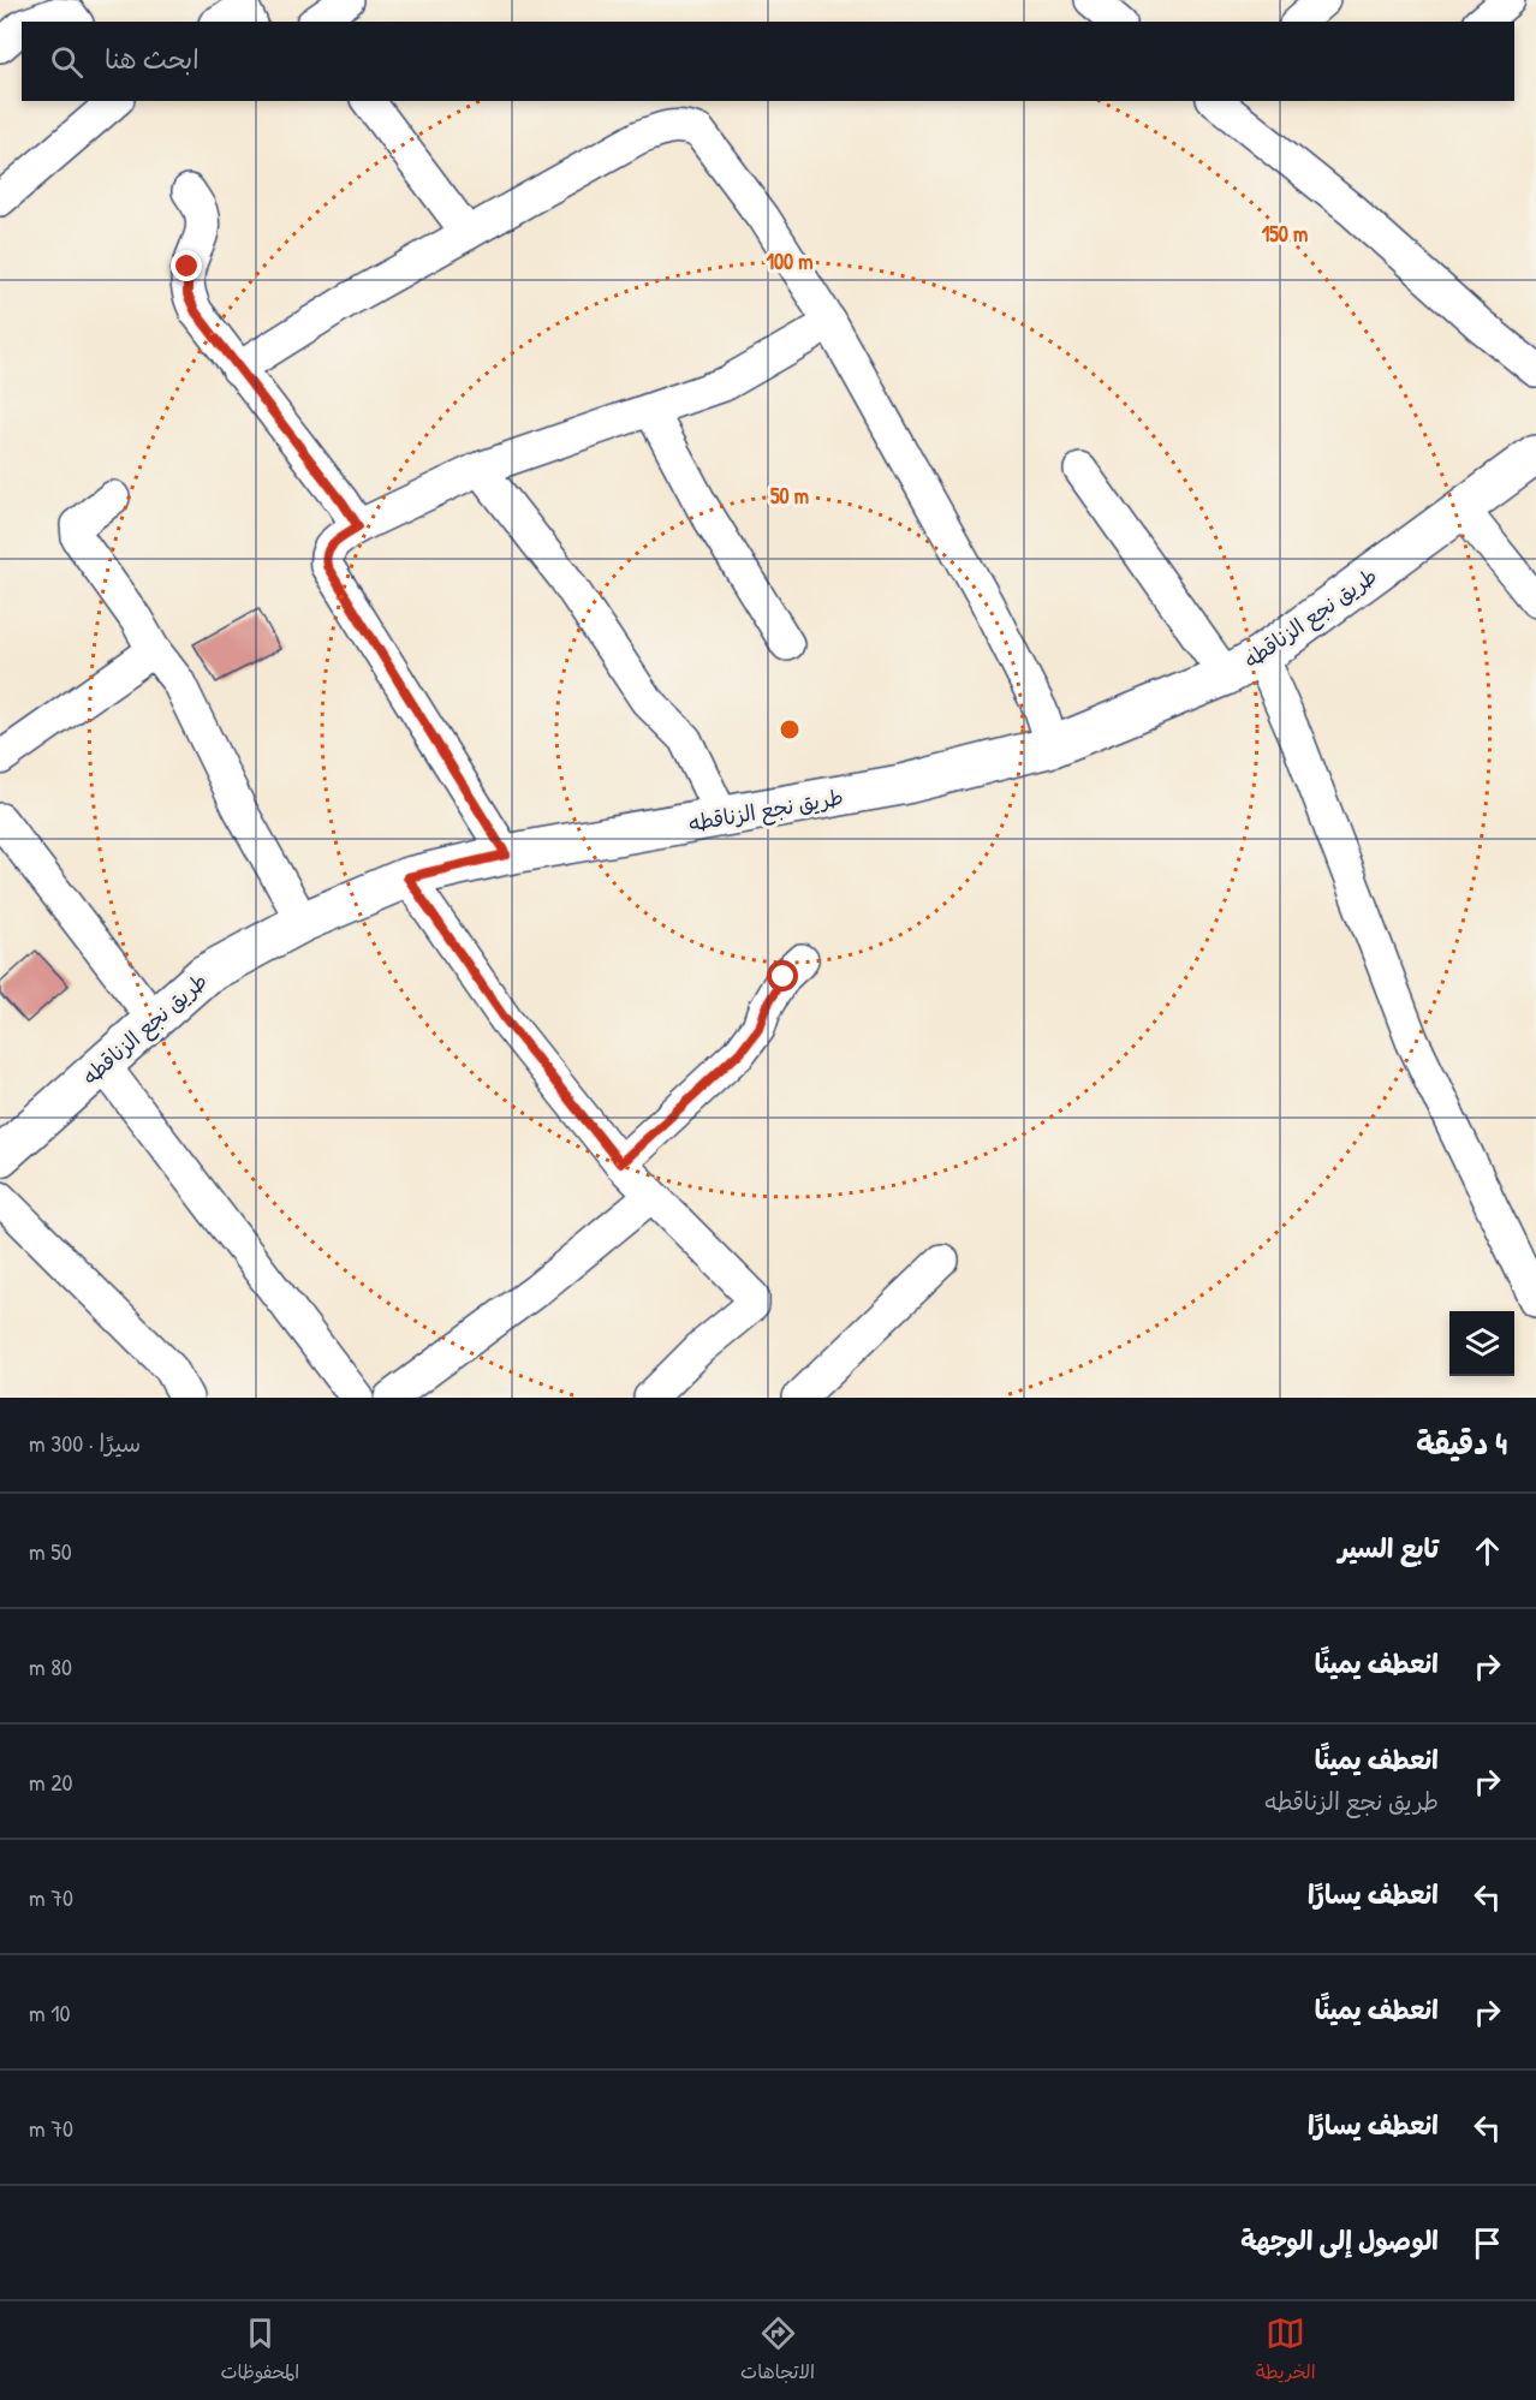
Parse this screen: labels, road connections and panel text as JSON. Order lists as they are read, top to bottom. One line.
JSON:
{"streets":{"street":["طريق نجع الزناقطه"]},"page":{"search":"ابحث هنا","heading":["4 دقيقة","سيرًا · 300 m"],"list":[["تابع السير","50 m"],["انعطف يمينًا","80 m"],["انعطف يمينًا","طريق نجع الزناقطه","20 m"],["انعطف يسارًا","70 m"],["انعطف يمينًا","10 m"],["انعطف يسارًا","70 m"],"الوصول إلى الوجهة"],"nav":["الخريطة","الاتجاهات","المحفوظات"]},"rings":["150 m","100 m","50 m"]}
